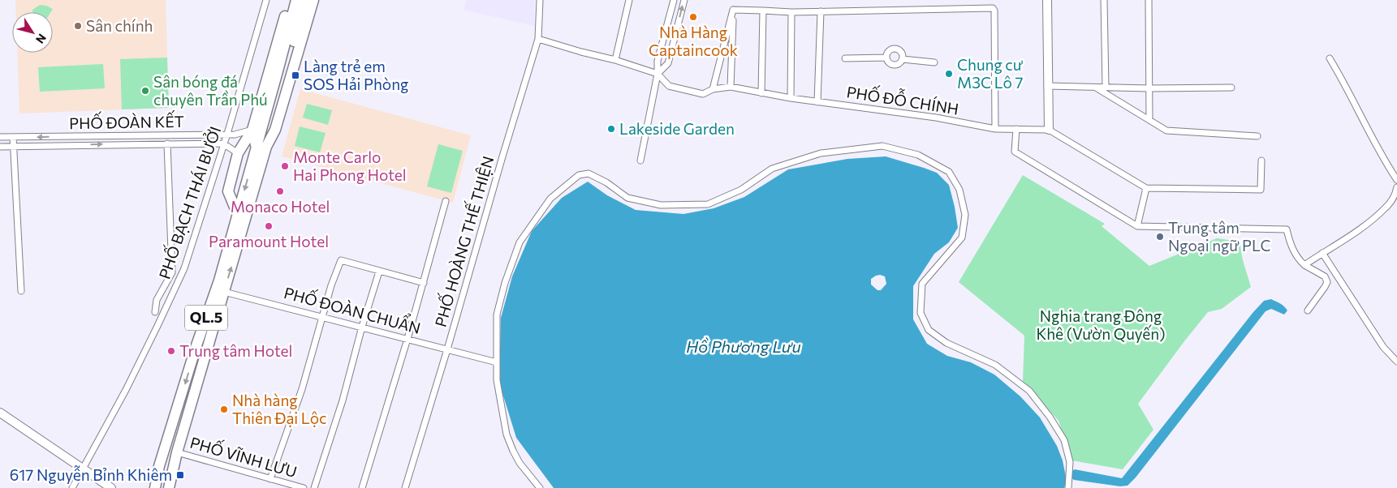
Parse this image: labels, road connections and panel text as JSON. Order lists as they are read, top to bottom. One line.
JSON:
{"streets":{"highway":["QL.5"],"street":["PHỐ ĐỖ CHÍNH","PHỐ ĐOÀN KẾT","PHỐ BẠCH THÁI BƯỞI","PHỐ HOÀNG THẾ THIỆN","PHỐ ĐOÀN CHUẨN","PHỐ VĨNH LƯU"]},"crossings":[["PHỐ ĐỖ CHÍNH","PHỐ HOÀNG THẾ THIỆN"],["PHỐ ĐOÀN KẾT","PHỐ BẠCH THÁI BƯỞI"],["PHỐ ĐOÀN KẾT","QL.5"],["PHỐ HOÀNG THẾ THIỆN","PHỐ ĐOÀN CHUẨN"],["PHỐ ĐOÀN CHUẨN","QL.5"],["QL.5","PHỐ VĨNH LƯU"]],"water":["Hồ Phương Lưu"],"parks":["Nghia trang Đông Khê (Vườn Quyến)"],"places":{"other":["Nhà Hàng Captaincook","Sân chính","Chung cư M3C Lô 7","Sân bóng đá chuyên Trần Phú","Lakeside Garden","Monte Carlo Hai Phong Hotel","Monaco Hotel","Paramount Hotel","Trung tâm Ngoại ngữ PLC","Trung tâm Hotel","Nhà hàng Thiên Đại Lộc"],"transit":["Làng trẻ em SOS Hải Phòng","617 Nguyễn Bỉnh Khiêm"]},"north":"bottom right"}
